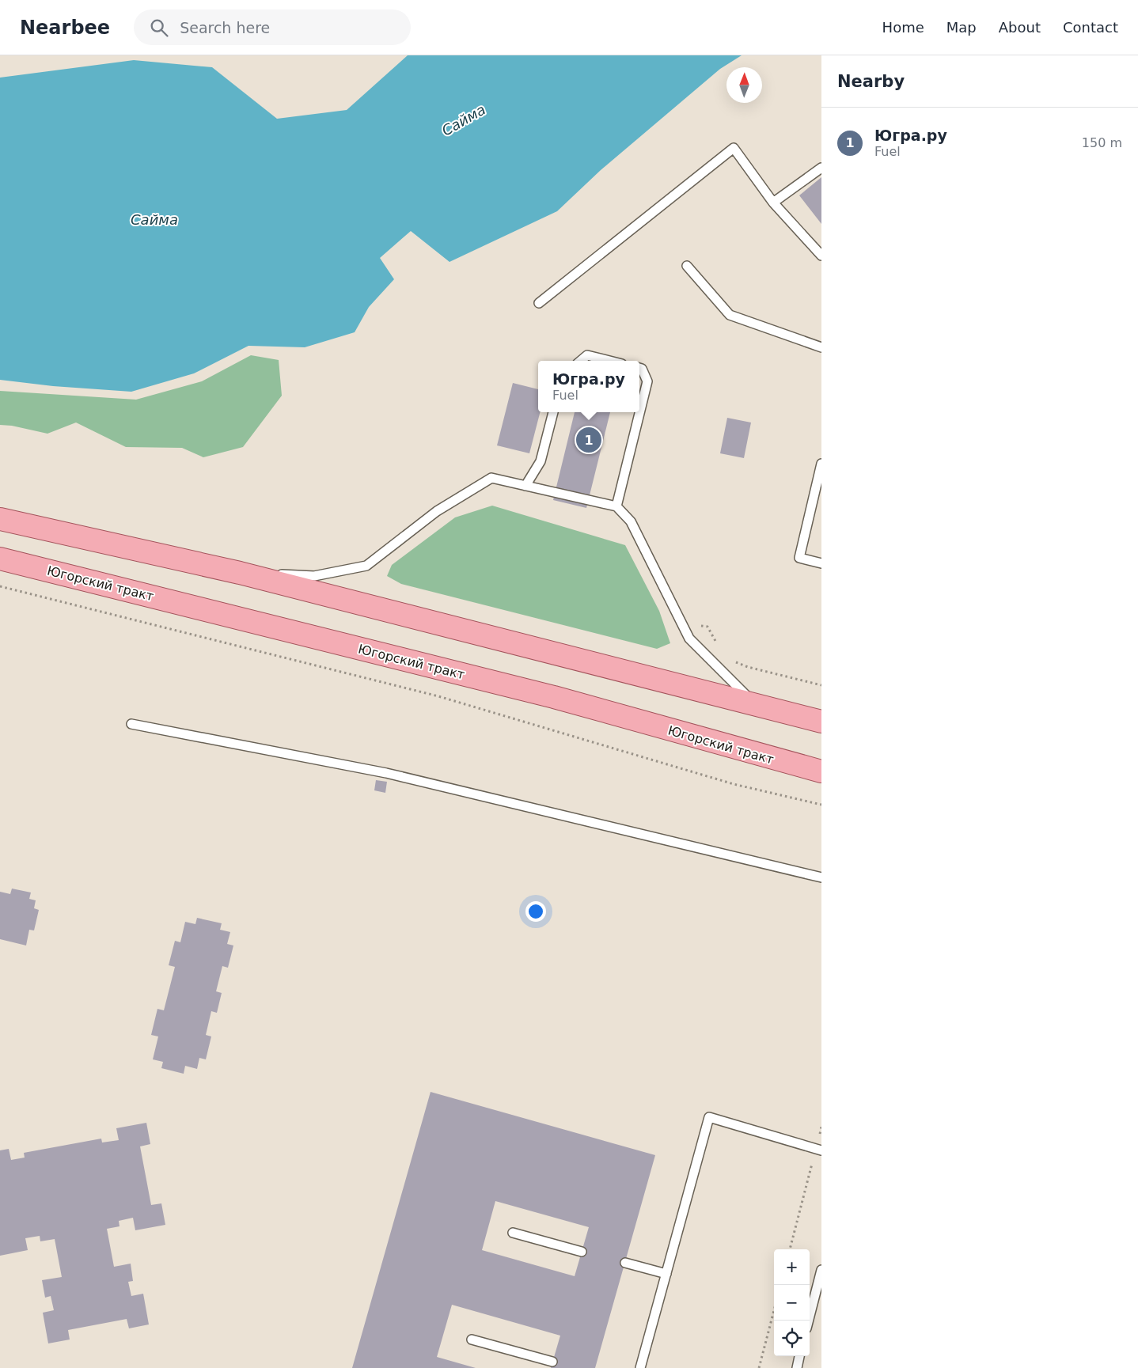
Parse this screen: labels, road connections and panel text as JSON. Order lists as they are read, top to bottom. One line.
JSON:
{"streets":{"main road":["Югорский тракт"]},"water":["Сайма"],"north":"top","page":{"header":"Nearbee","search":"Search here","nav":["Home","Map","About","Contact"],"heading":"Nearby","list":[{"mark":"1","name":"Югра.ру","note":"Fuel","value":"150 m"}],"popup":["Югра.ру","Fuel"],"pins":"1","map_buttons":["+","−"]}}
